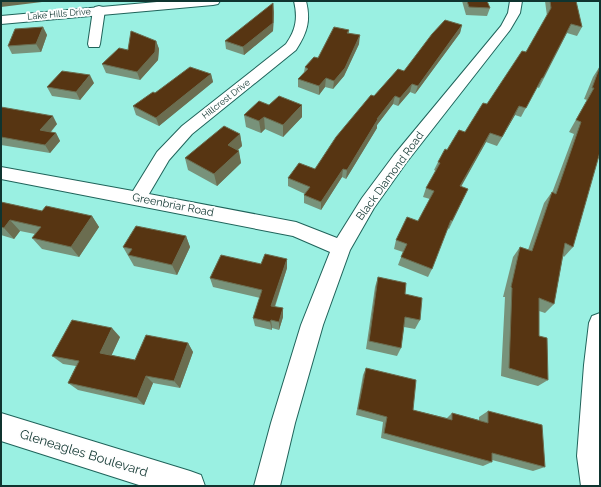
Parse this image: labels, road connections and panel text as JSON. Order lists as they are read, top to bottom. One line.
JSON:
{"streets":{"street":["Lake Hills Drive","Hillcrest Drive","Black Diamond Road","Greenbriar Road","Gleneagles Boulevard"]},"crossings":[["Hillcrest Drive","Greenbriar Road"],["Black Diamond Road","Greenbriar Road"]]}
